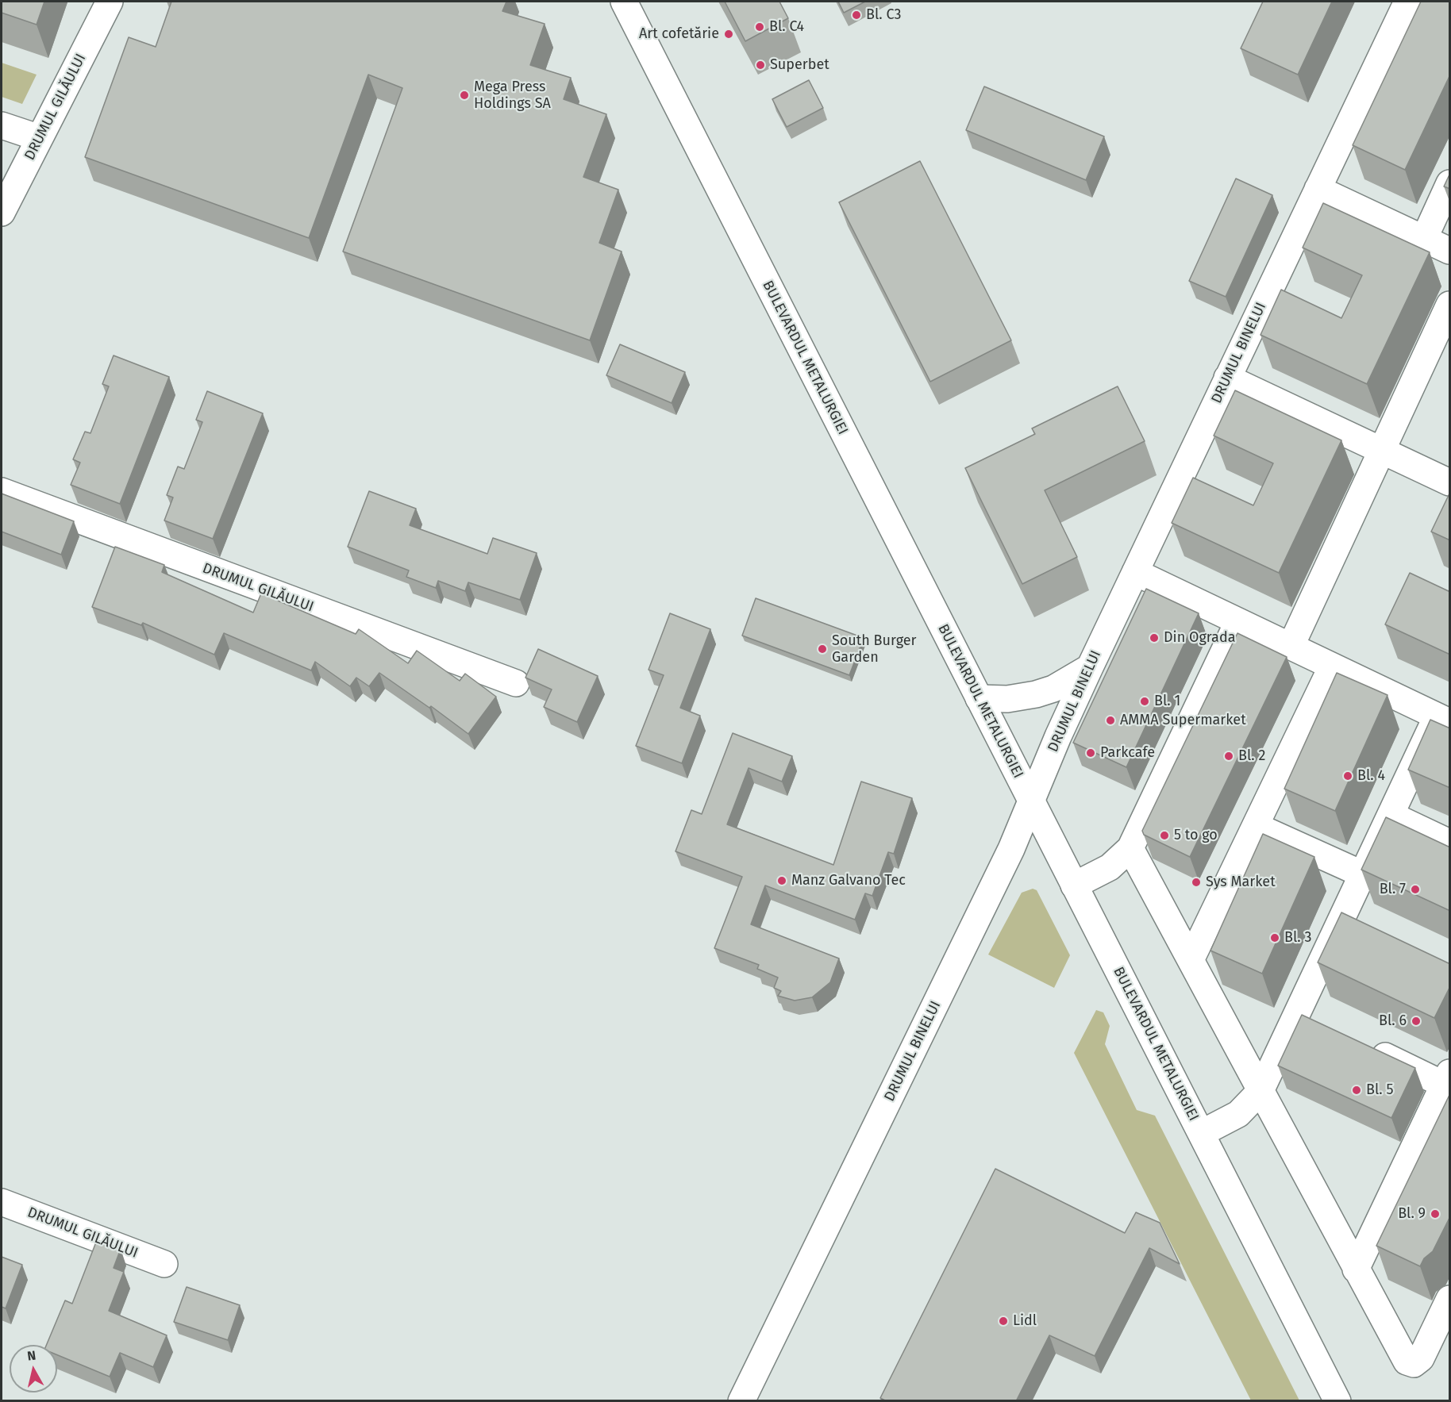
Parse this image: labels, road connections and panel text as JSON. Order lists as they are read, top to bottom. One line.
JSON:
{"streets":{"street":["DRUMUL GILĂULUI","DRUMUL BINELUI","BULEVARDUL METALURGIEI"]},"crossings":[["DRUMUL BINELUI","BULEVARDUL METALURGIEI"]],"places":["Bl. C3","Bl. C4","Art cofetărie","Superbet","Mega Press Holdings SA","Din Ograda","South Burger Garden","Bl. 1","AMMA Supermarket","Parkcafe","Bl. 2","Bl. 4","5 to go","Manz Galvano Tec","Sys Market","Bl. 7","Bl. 3","Bl. 6","Bl. 5","Bl. 9","Lidl"],"north":"top"}
